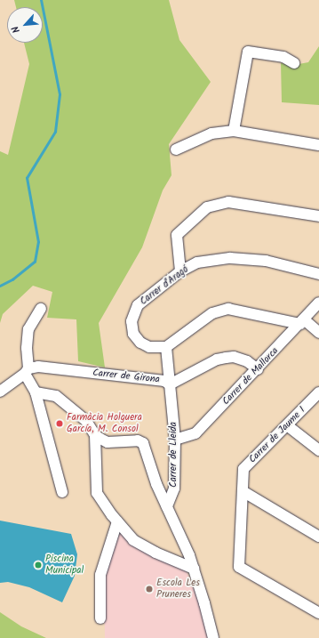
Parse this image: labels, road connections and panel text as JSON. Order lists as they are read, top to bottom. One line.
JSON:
{"streets":{"street":["Carrer d'Aragó","Carrer de Girona","Carrer de Mallorca","Carrer de Jaume I","Carrer de Lleida"]},"crossings":[["Carrer d'Aragó","Carrer de Lleida"],["Carrer de Girona","Carrer de Mallorca"],["Carrer de Girona","Carrer de Lleida"],["Carrer de Mallorca","Carrer de Lleida"]],"places":["Farmàcia Holguera García, M. Consol","Piscina Municipal","Escola Les Pruneres"],"north":"bottom left"}
